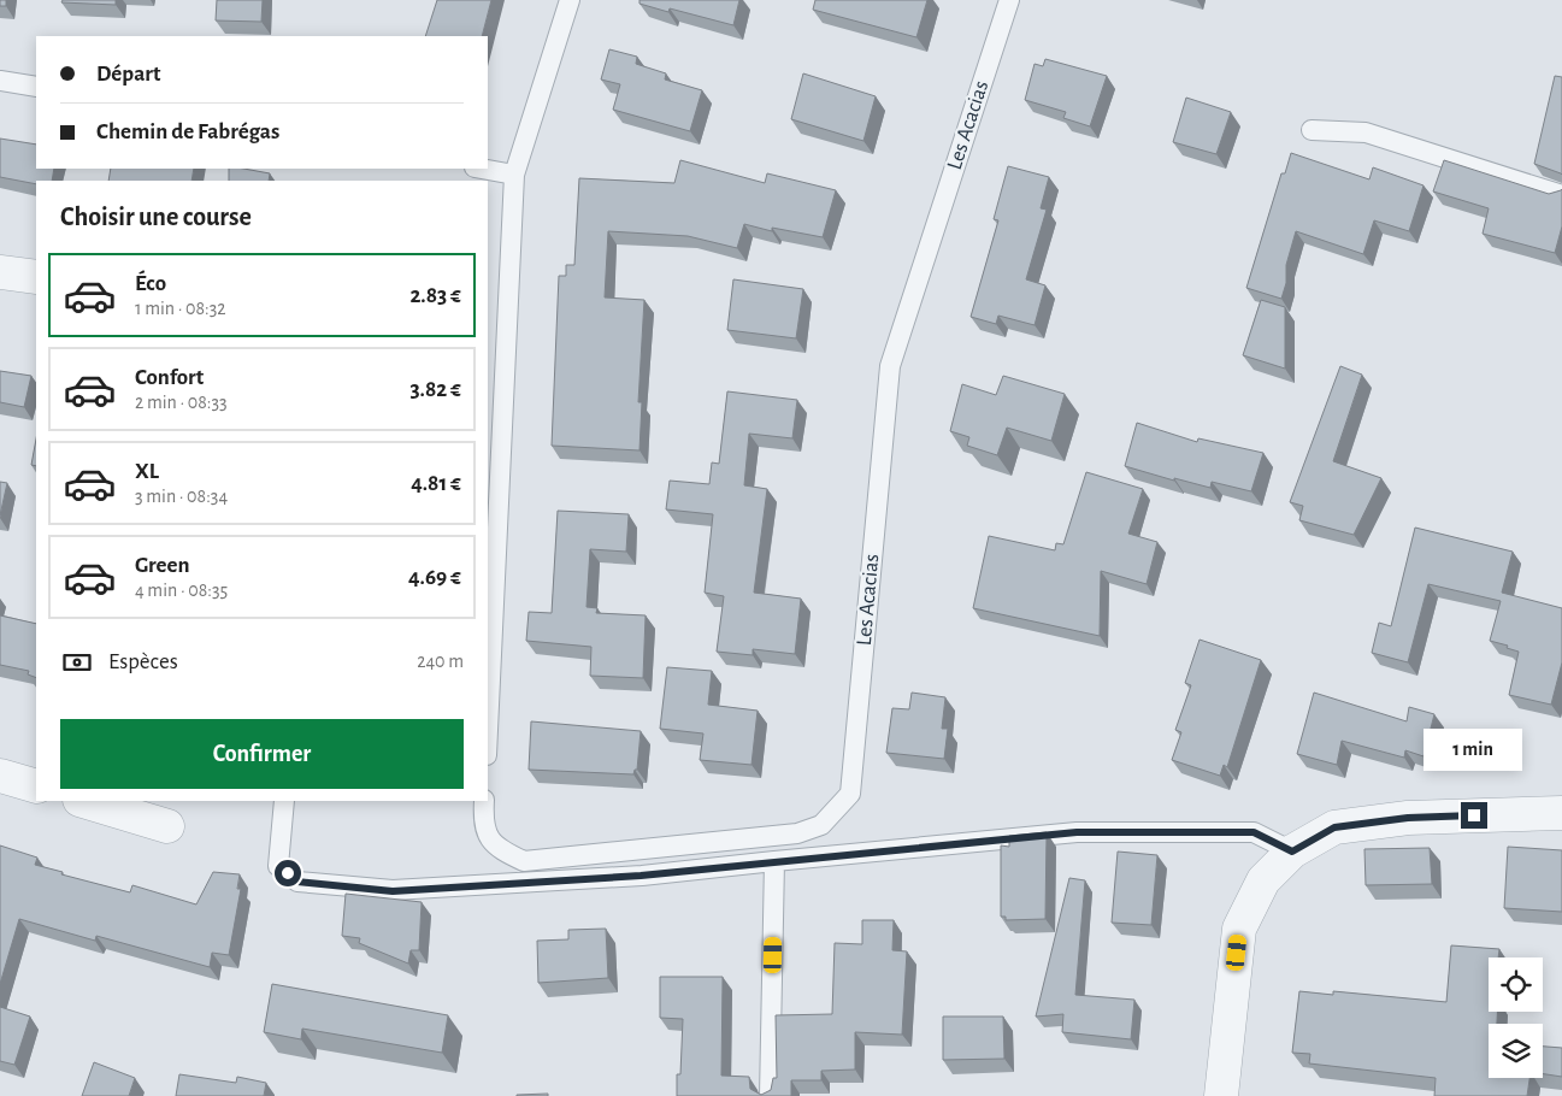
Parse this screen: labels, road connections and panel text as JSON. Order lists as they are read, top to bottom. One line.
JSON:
{"streets":{"lane":["Les Acacias"]},"page":{"banner":["Départ","Chemin de Fabrégas"],"heading":"Choisir une course","list":[{"name":"Éco","note":"1 min · 08:32","value":"2.83 €"},{"name":"Confort","note":"2 min · 08:33","value":"3.82 €"},{"name":"XL","note":"3 min · 08:34","value":"4.81 €"},{"name":"Green","note":"4 min · 08:35","value":"4.69 €"}],"pay":["Espèces","240 m"],"buttons":"Confirmer","bubble":"1 min"}}
